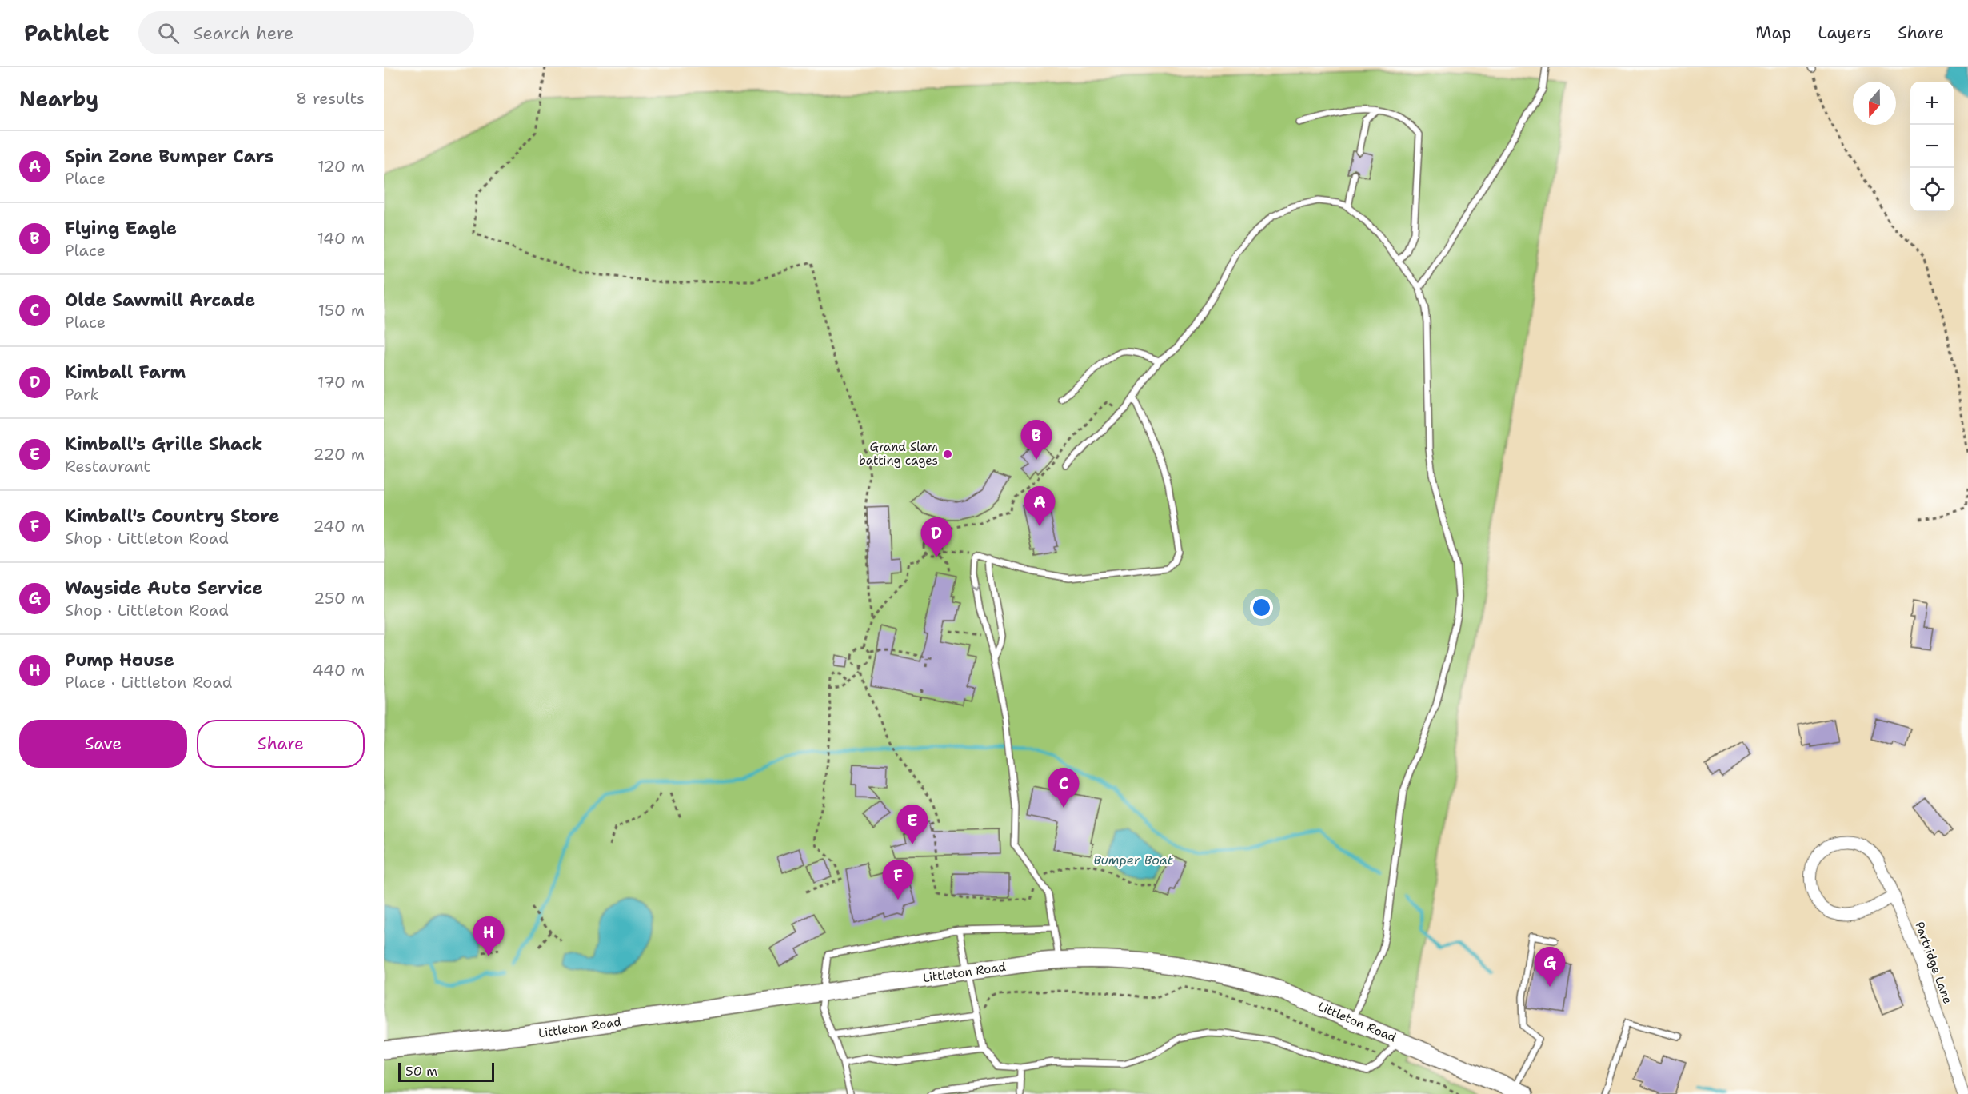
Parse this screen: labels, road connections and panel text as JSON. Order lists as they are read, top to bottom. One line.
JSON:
{"streets":{"main road":["Littleton Road"],"street":["Partridge Lane"]},"water":["Bumper Boat"],"places":["Grand Slam batting cages"],"scale_bar":"50 m","north":"bottom","page":{"header":"Pathlet","search":"Search here","nav":["Map","Layers","Share"],"heading":["Nearby","8 results"],"map_buttons":["+","−"],"list":[{"mark":"A","name":"Spin Zone Bumper Cars","note":"Place","value":"120 m"},{"mark":"B","name":"Flying Eagle","note":"Place","value":"140 m"},{"mark":"C","name":"Olde Sawmill Arcade","note":"Place","value":"150 m"},{"mark":"D","name":"Kimball Farm","note":"Park","value":"170 m"},{"mark":"E","name":"Kimball's Grille Shack","note":"Restaurant","value":"220 m"},{"mark":"F","name":"Kimball's Country Store","note":"Shop · Littleton Road","value":"240 m"},{"mark":"G","name":"Wayside Auto Service","note":"Shop · Littleton Road","value":"250 m"},{"mark":"H","name":"Pump House","note":"Place · Littleton Road","value":"440 m"}],"pins":["B","A","D","C","E","F","H","G"],"buttons":["Save","Share"],"scale":"50 m"}}
